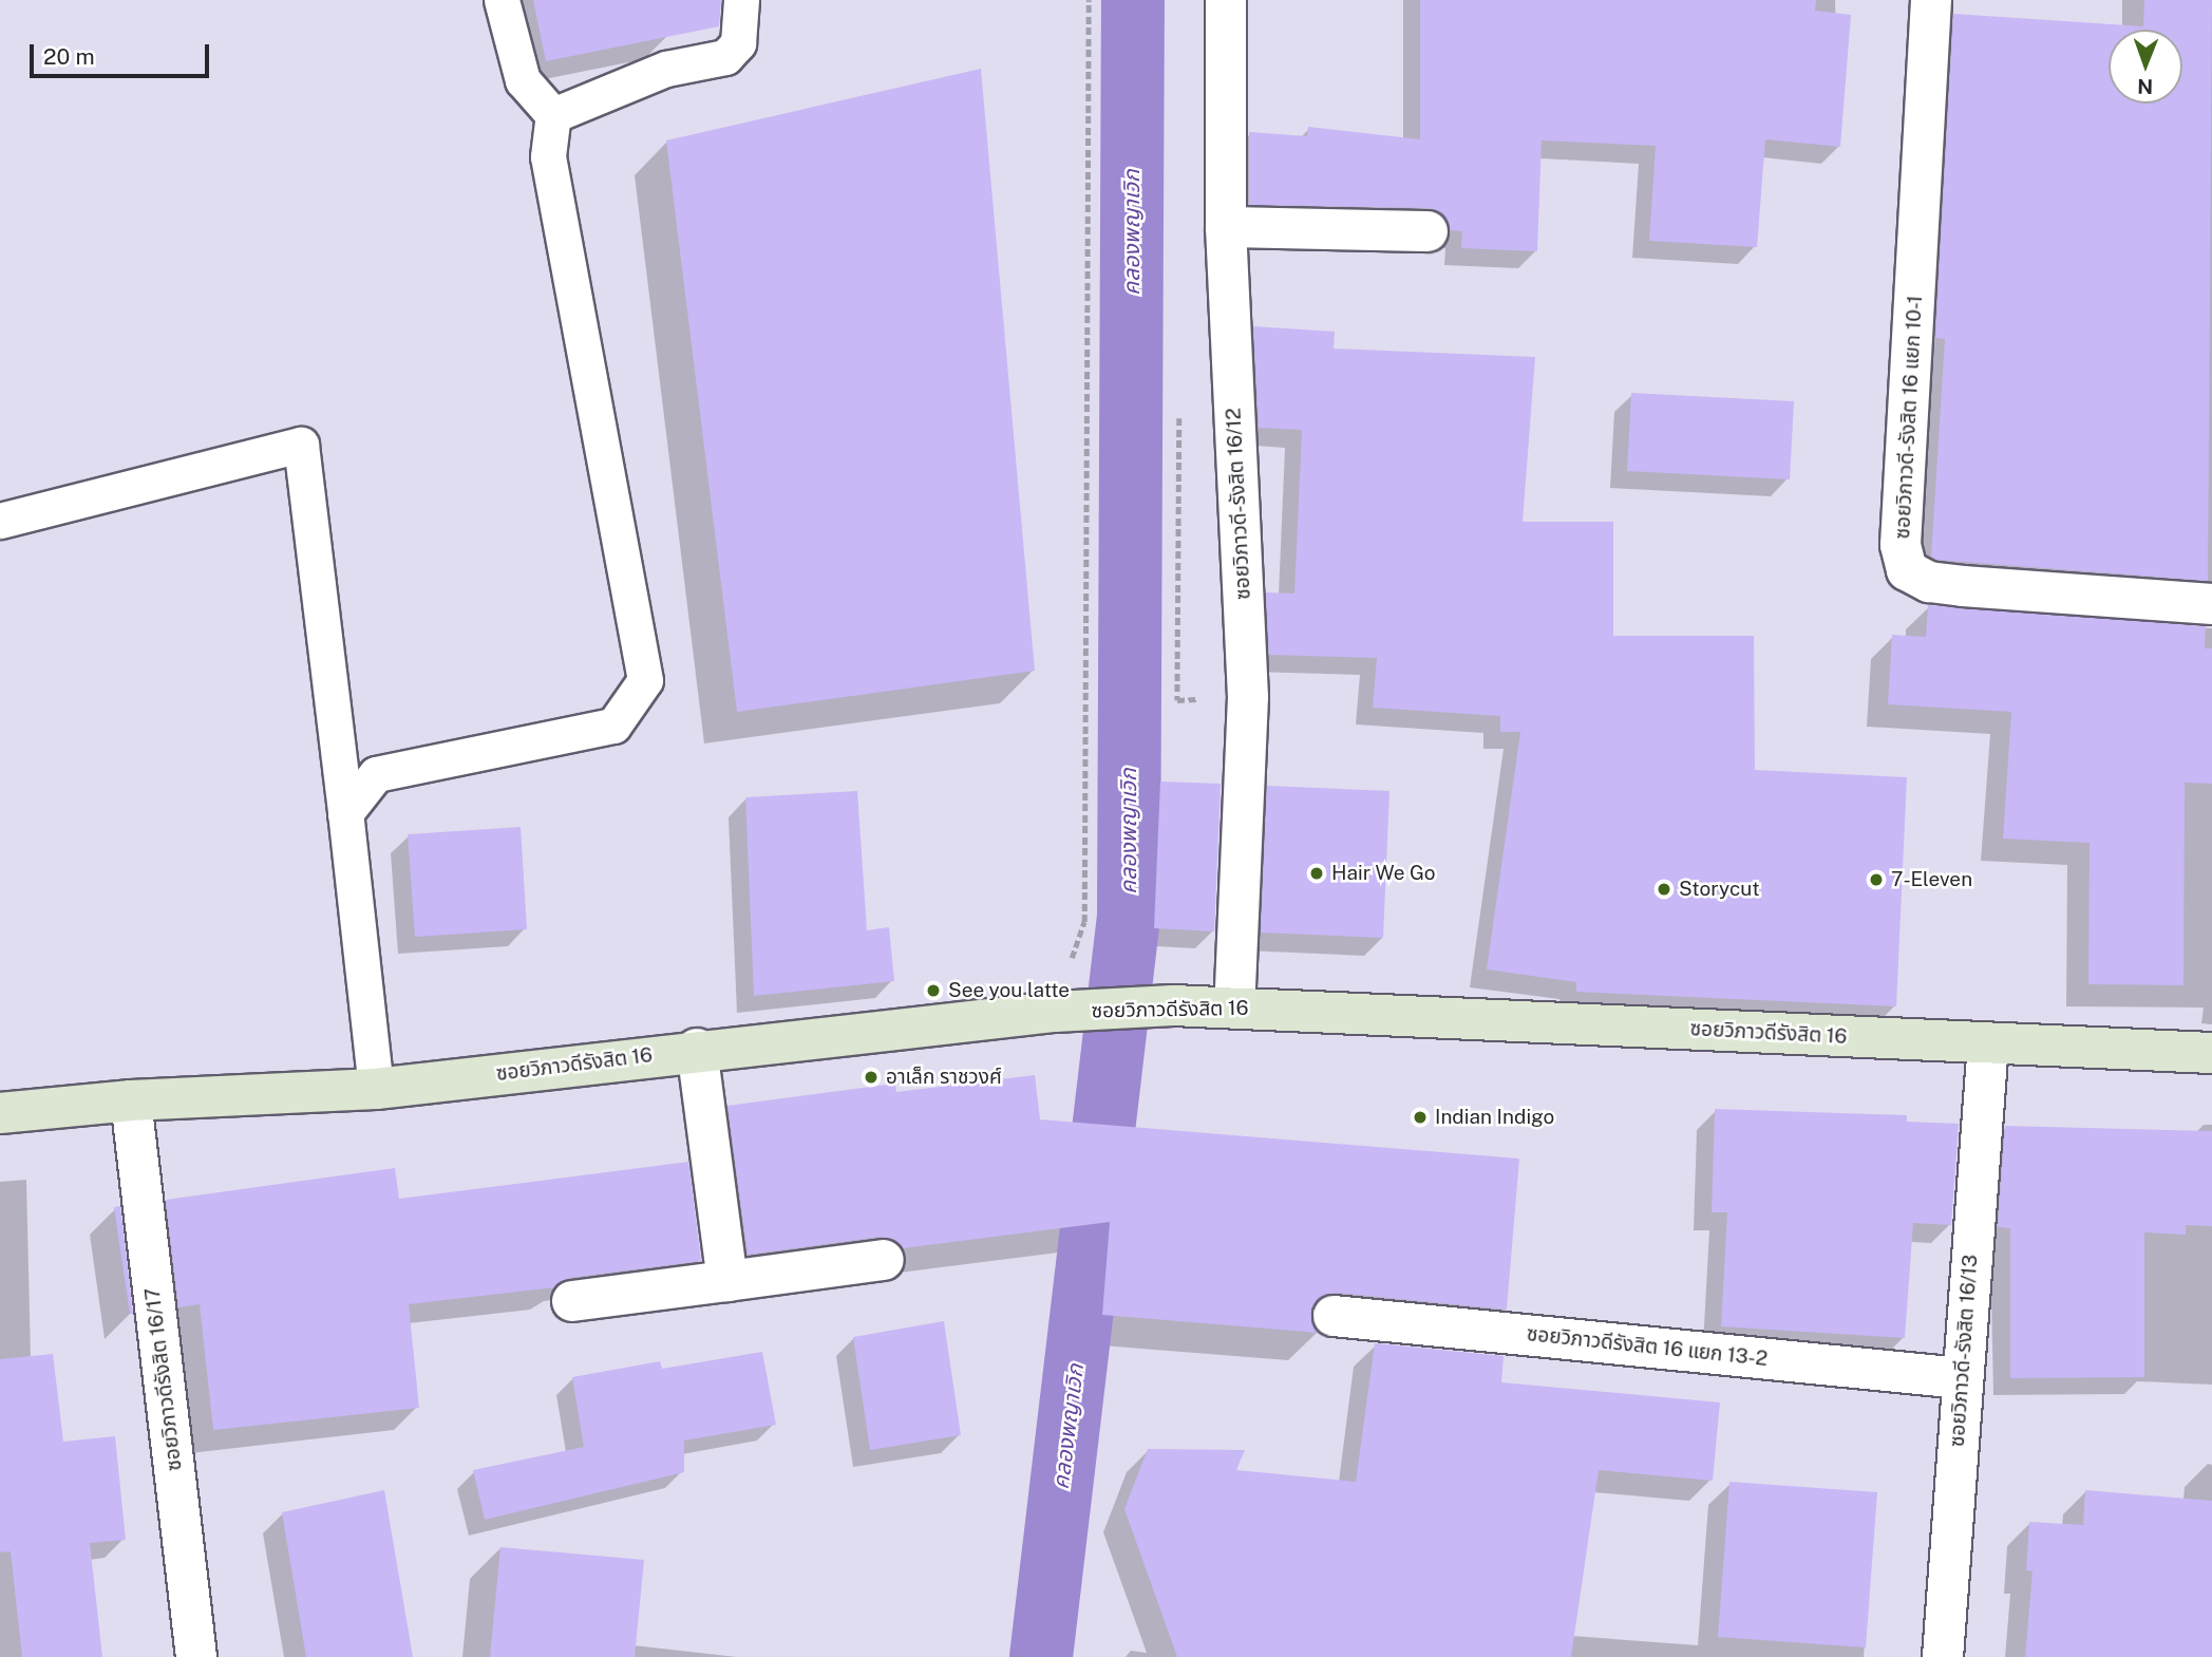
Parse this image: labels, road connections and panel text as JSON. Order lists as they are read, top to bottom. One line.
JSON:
{"streets":{"street":["ซอยวิภาวดี-รังสิต 16 แยก 10-1","ซอยวิภาวดี-รังสิต 16/12","ซอยวิภาวดีรังสิต 16","ซอยวิภาวดีรังสิต 16 แยก 13-2","ซอยวิภาวดี-รังสิต 16/13","ซอยวิภาวดีรังสิต 16/17"]},"crossings":[["ซอยวิภาวดี-รังสิต 16/12","ซอยวิภาวดีรังสิต 16"],["ซอยวิภาวดีรังสิต 16","ซอยวิภาวดี-รังสิต 16/13"],["ซอยวิภาวดีรังสิต 16","ซอยวิภาวดีรังสิต 16/17"],["ซอยวิภาวดีรังสิต 16 แยก 13-2","ซอยวิภาวดี-รังสิต 16/13"]],"water":["คลองพญาเวิก"],"places":["Hair We Go","7-Eleven","Storycut","See you latte","อาเล็ก ราชวงศ์","Indian Indigo"],"scale_bar":"20 m","north":"bottom"}
